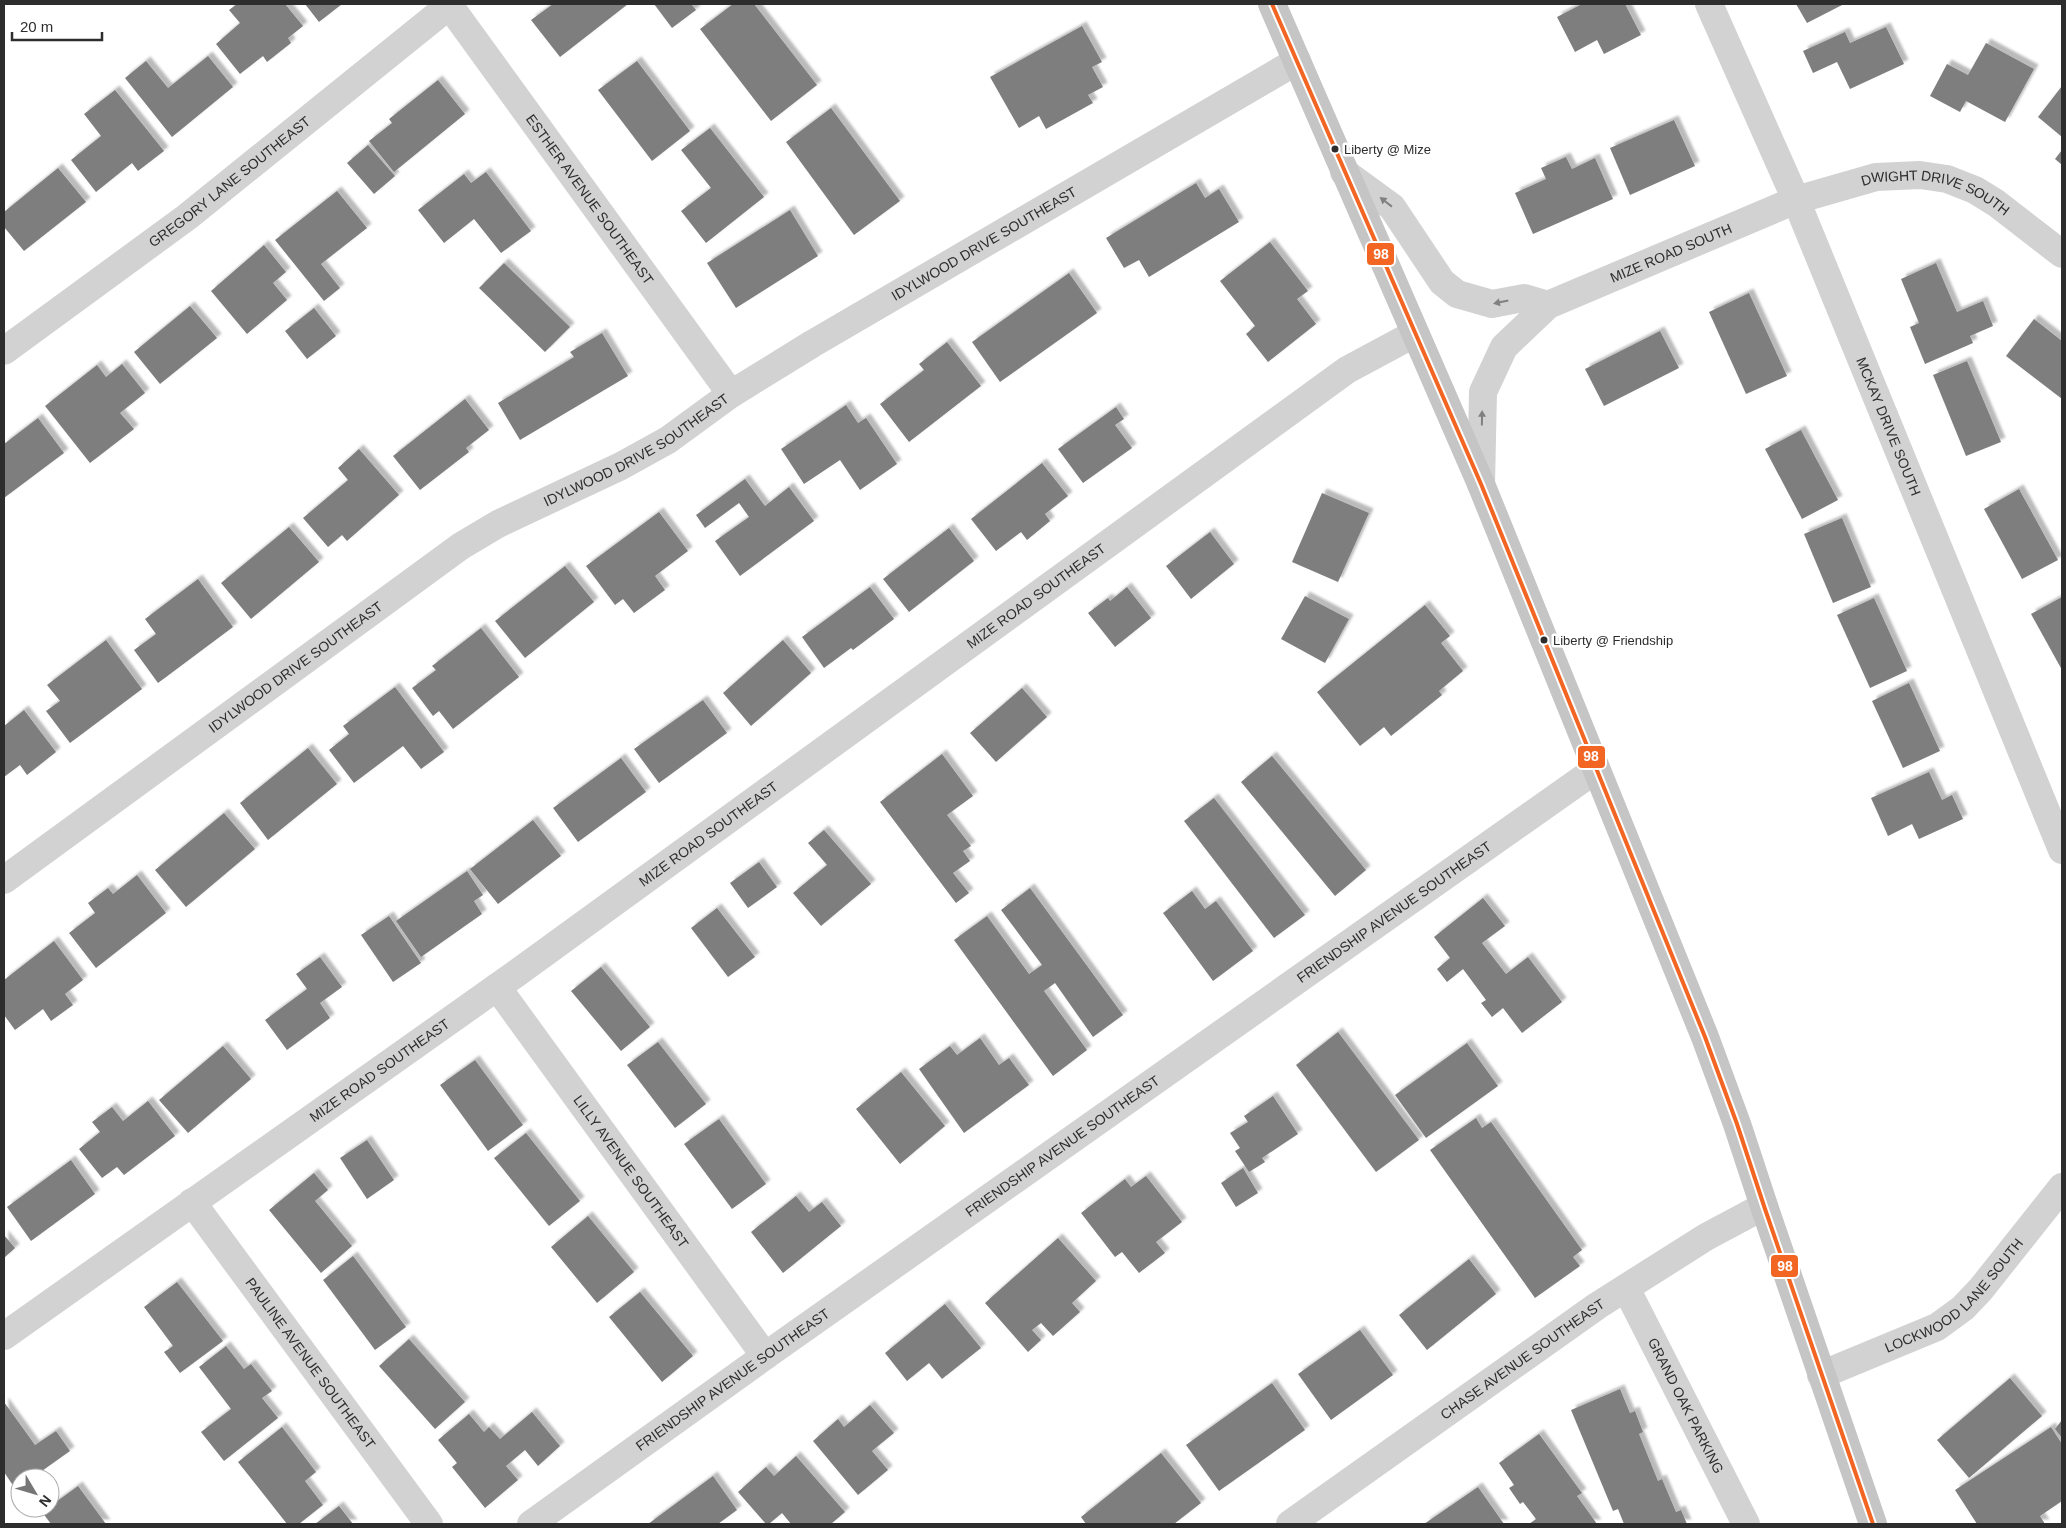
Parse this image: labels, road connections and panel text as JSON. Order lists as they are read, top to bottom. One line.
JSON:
{"streets":{"street":["GREGORY LANE SOUTHEAST","ESTHER AVENUE SOUTHEAST","DWIGHT DRIVE SOUTH","IDYLWOOD DRIVE SOUTHEAST","MIZE ROAD SOUTH","MCKAY DRIVE SOUTH","MIZE ROAD SOUTHEAST","FRIENDSHIP AVENUE SOUTHEAST","LILLY AVENUE SOUTHEAST","LOCKWOOD LANE SOUTH","CHASE AVENUE SOUTHEAST","PAULINE AVENUE SOUTHEAST","GRAND OAK PARKING"]},"crossings":[["GREGORY LANE SOUTHEAST","ESTHER AVENUE SOUTHEAST"],["ESTHER AVENUE SOUTHEAST","IDYLWOOD DRIVE SOUTHEAST"],["DWIGHT DRIVE SOUTH","MIZE ROAD SOUTH"],["DWIGHT DRIVE SOUTH","MCKAY DRIVE SOUTH"],["MIZE ROAD SOUTH","MCKAY DRIVE SOUTH"],["MIZE ROAD SOUTHEAST","LILLY AVENUE SOUTHEAST"],["MIZE ROAD SOUTHEAST","PAULINE AVENUE SOUTHEAST"],["FRIENDSHIP AVENUE SOUTHEAST","LILLY AVENUE SOUTHEAST"],["CHASE AVENUE SOUTHEAST","GRAND OAK PARKING"]],"one_way":["MIZE ROAD SOUTH"],"places":["Liberty @ Mize","Liberty @ Friendship"],"lines":["transit line 98"],"scale_bar":"20 m","north":"bottom right"}
